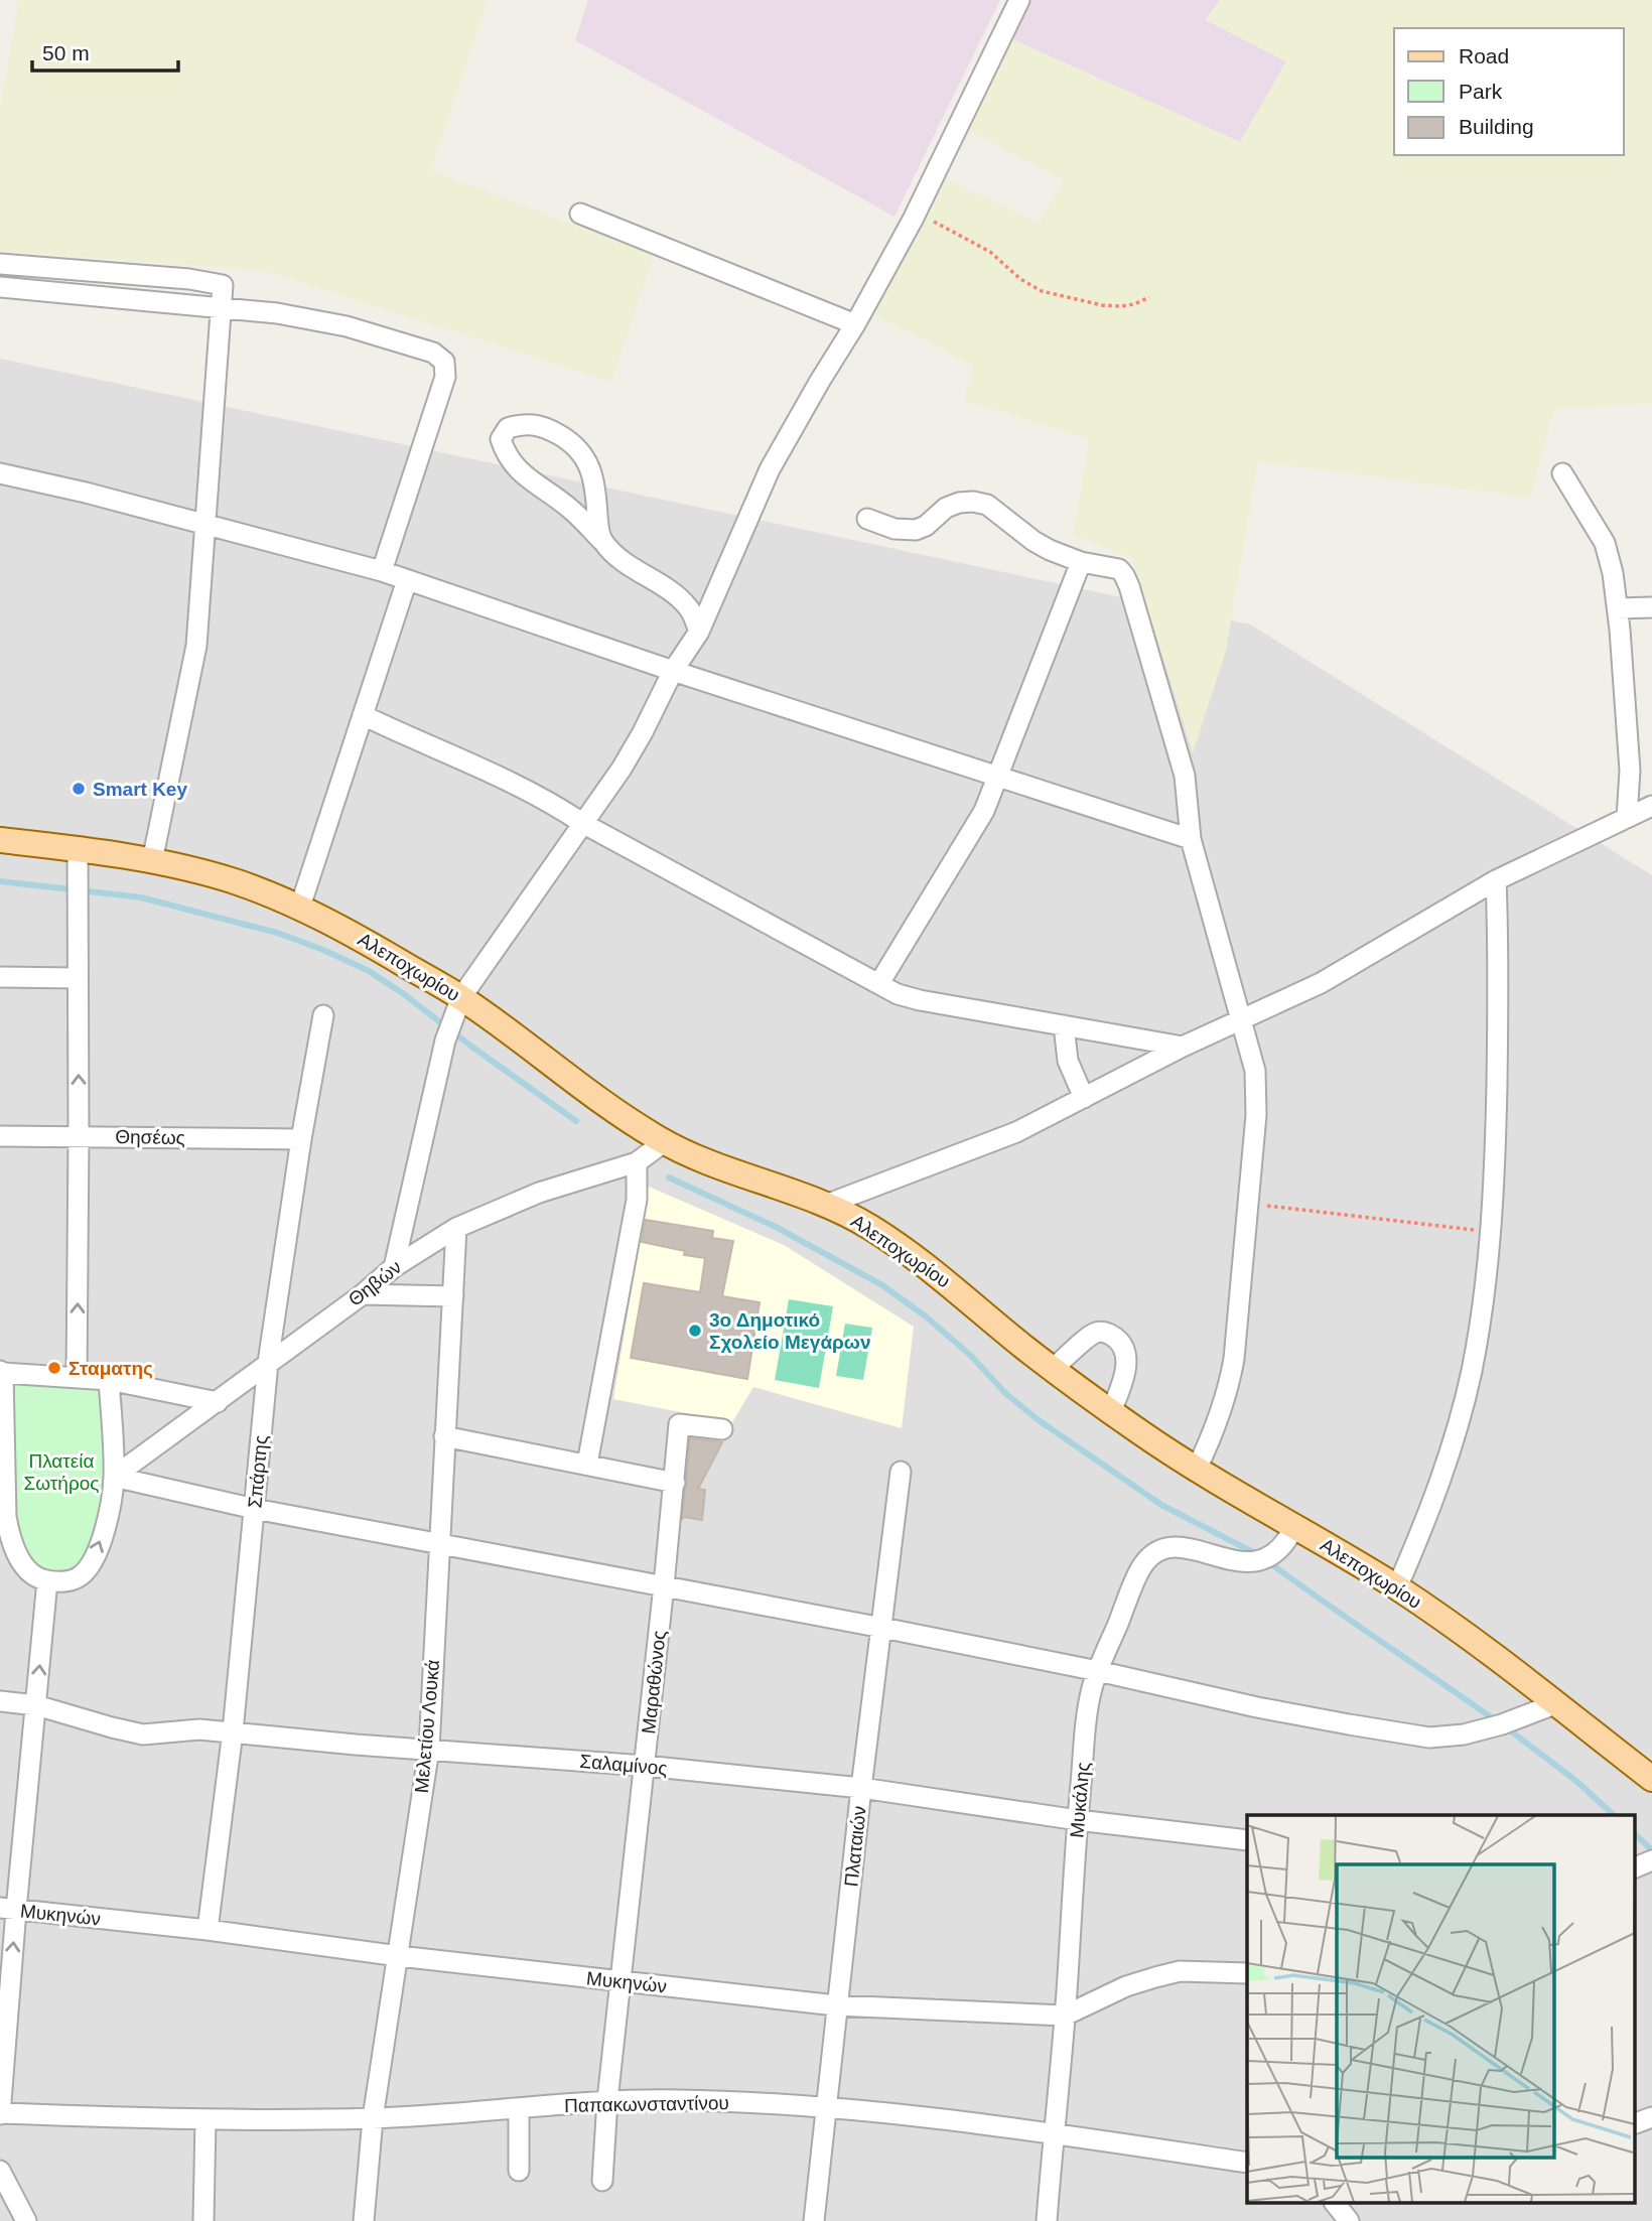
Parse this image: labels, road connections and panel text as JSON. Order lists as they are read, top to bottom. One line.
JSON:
{"streets":{"main road":["Αλεποχωρίου"],"street":["Θησέως","Θηβών","Σπάρτης","Μαραθώνος","Μελετίου Λουκά","Σαλαμίνος","Μυκάλης","Πλαταιών","Μυκηνών","Παπακωνσταντίνου"]},"crossings":[["Αλεποχωρίου","Θηβών"],["Αλεποχωρίου","Μυκάλης"],["Θησέως","Σπάρτης"],["Θηβών","Σπάρτης"],["Θηβών","Μελετίου Λουκά"],["Σπάρτης","Σαλαμίνος"],["Σπάρτης","Μυκηνών"],["Μαραθώνος","Σαλαμίνος"],["Μαραθώνος","Μυκηνών"],["Μαραθώνος","Παπακωνσταντίνου"],["Μελετίου Λουκά","Σαλαμίνος"],["Μελετίου Λουκά","Μυκηνών"],["Μελετίου Λουκά","Παπακωνσταντίνου"],["Σαλαμίνος","Μυκάλης"],["Σαλαμίνος","Πλαταιών"],["Μυκάλης","Μυκηνών"],["Μυκάλης","Παπακωνσταντίνου"],["Πλαταιών","Μυκηνών"],["Πλαταιών","Παπακωνσταντίνου"]],"parks":["Πλατεία Σωτήρος"],"places":["Smart Key","3ο Δημοτικό Σχολείο Μεγάρων","Σταματης"],"legend":["Road","Park","Building"],"scale_bar":"50 m"}
